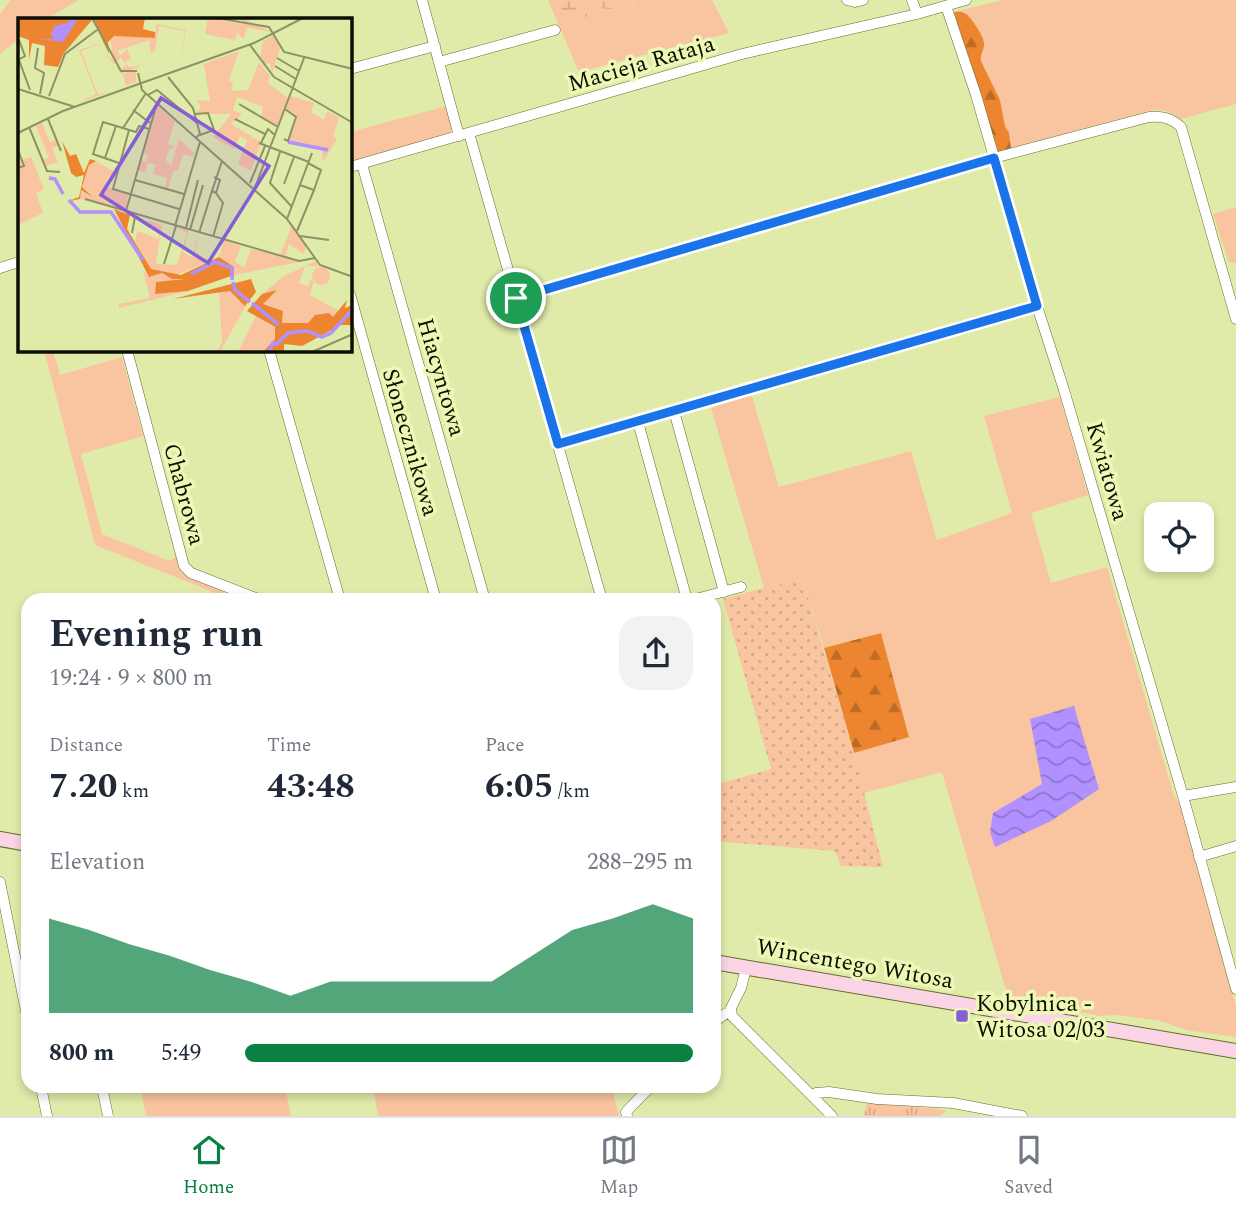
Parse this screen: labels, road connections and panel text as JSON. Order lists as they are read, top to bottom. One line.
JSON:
{"streets":{"street":["Macieja Rataja","Hiacyntowa","Słonecznikowa","Kwiatowa","Chabrowa","Wincentego Witosa"]},"crossings":[["Macieja Rataja","Hiacyntowa"],["Macieja Rataja","Kwiatowa"]],"places":{"transit":["Kobylnica - Witosa 02/03"]},"page":{"heading":["Evening run","19:24 · 9 × 800 m"],"stats":[["Distance","7.20 km"],["Time","43:48"],["Pace","6:05 /km"]],"chart":["Elevation","288–295 m"],"list":[{"name":"800 m","note":"5:49"}],"tabs":["Home","Map","Saved"]}}
